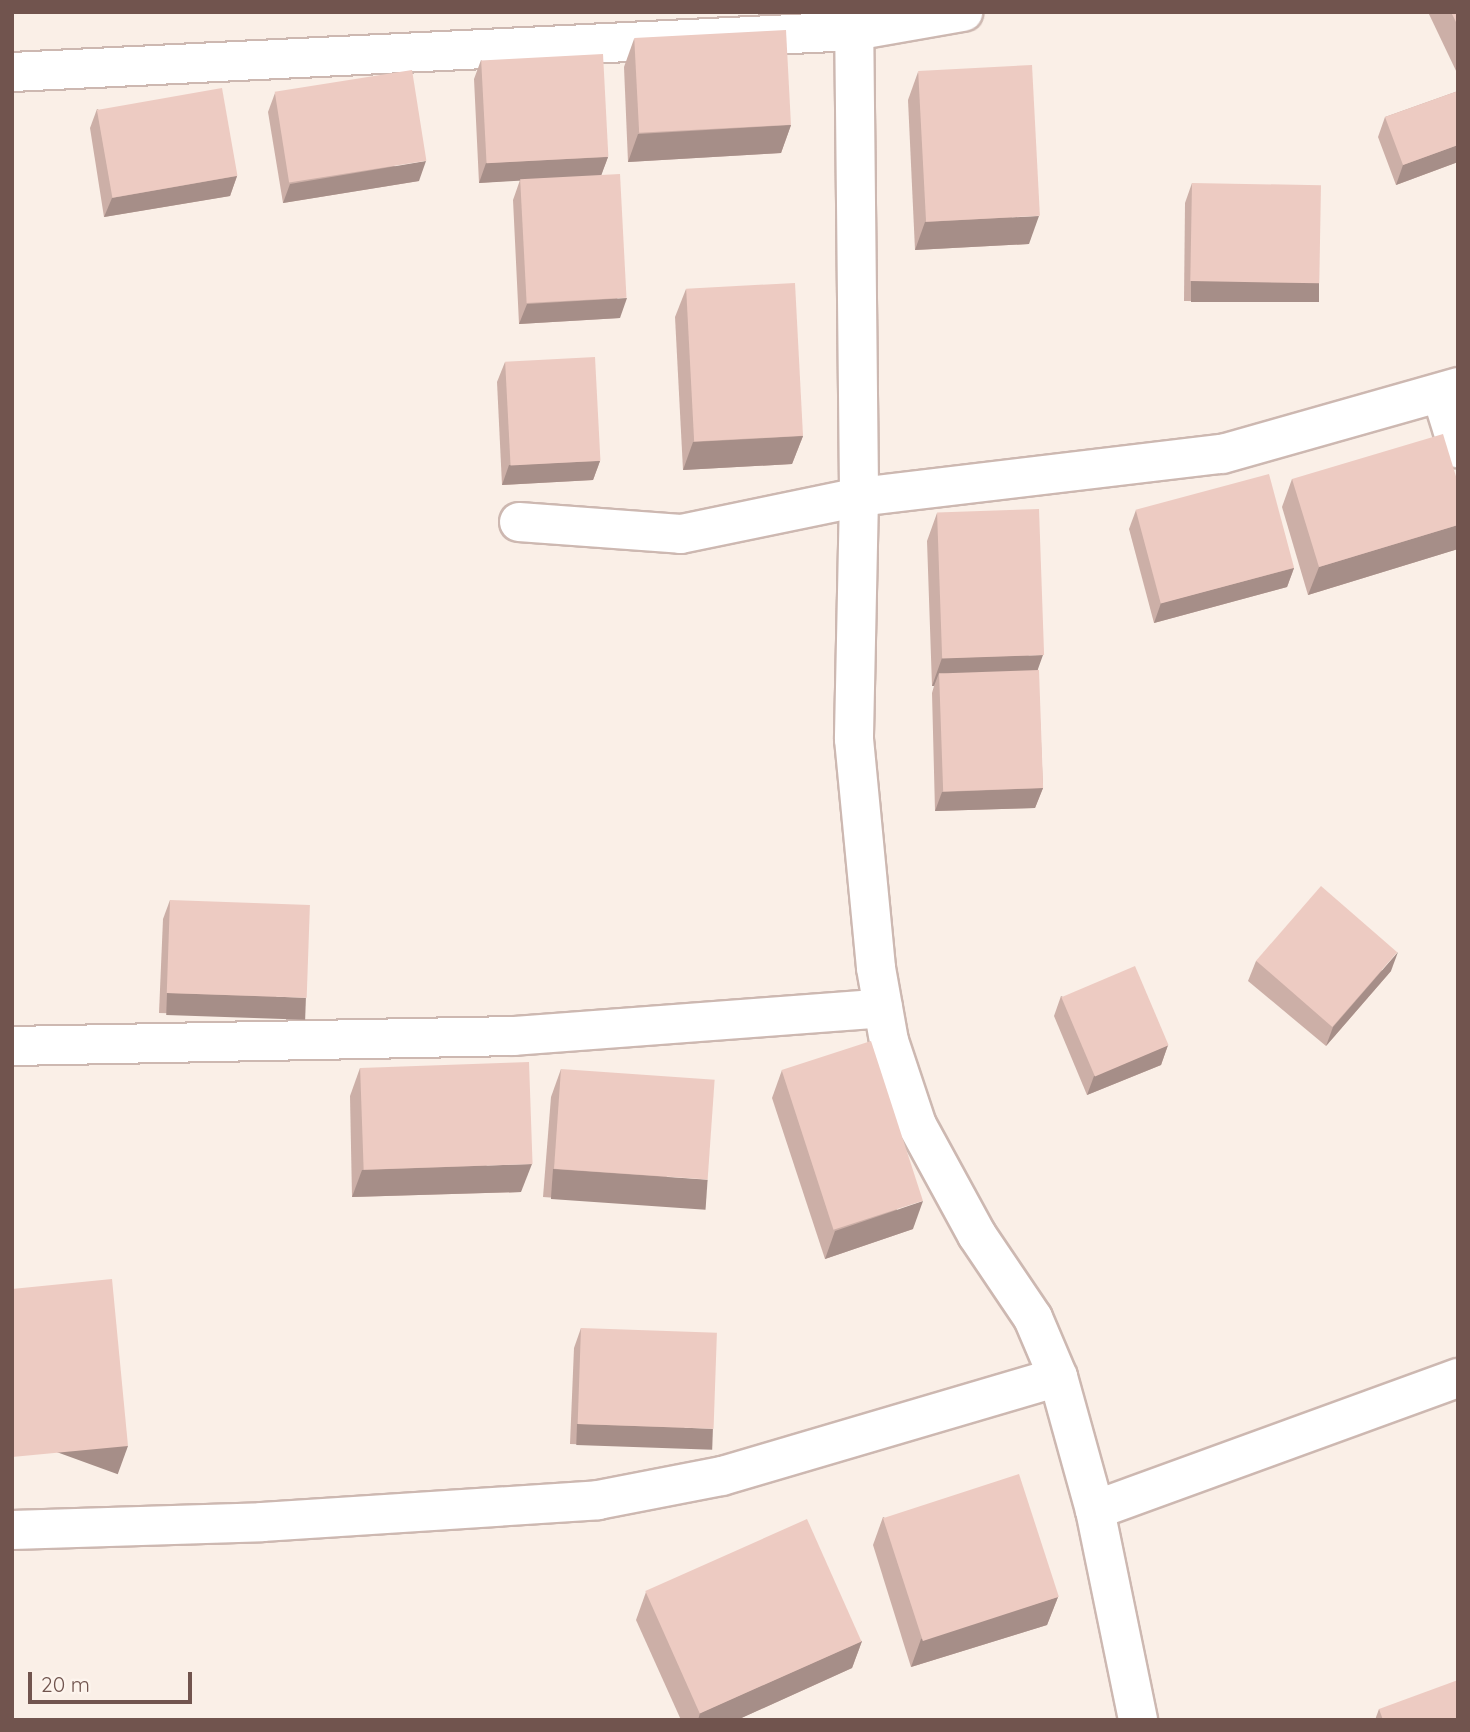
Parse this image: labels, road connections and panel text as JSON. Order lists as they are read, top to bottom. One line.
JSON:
{"scale_bar":"20 m"}
